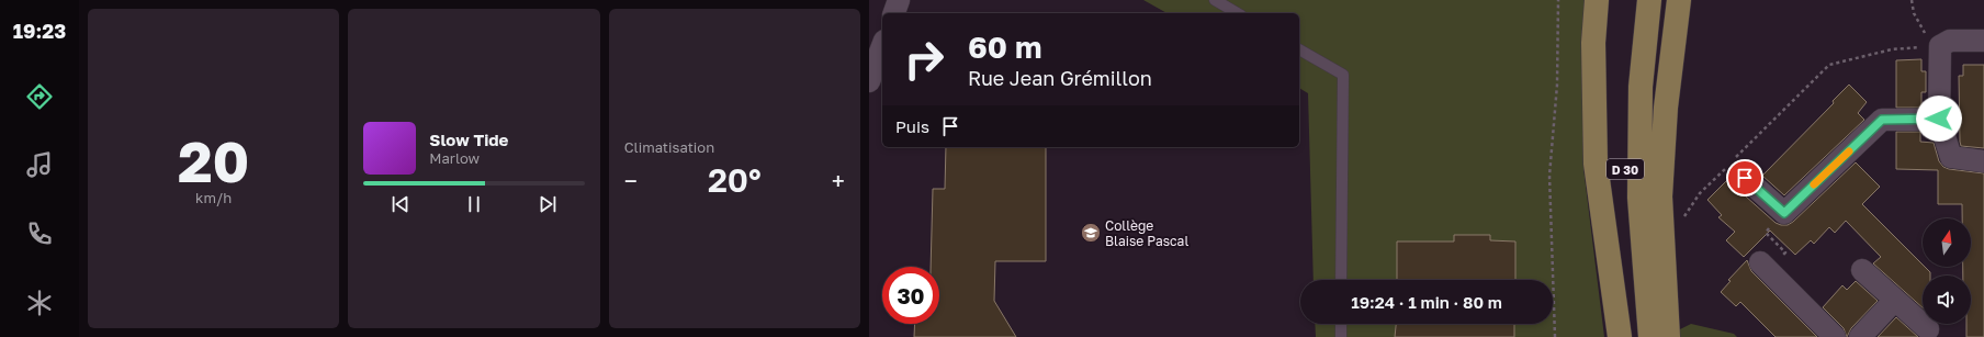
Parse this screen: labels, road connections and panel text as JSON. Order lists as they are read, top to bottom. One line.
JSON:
{"streets":{"main road":["D 30"]},"places":{"school or university":["Collège Blaise Pascal"]},"north":"top","page":{"tabs":"19:23","tile":[["20","km/h"],"Climatisation"],"turn":["60 m","Rue Jean Grémillon"],"then":"Puis","song":["Slow Tide","Marlow"],"heat":["−","20°","+"],"limit":"30","trip":"19:24 · 1 min · 80 m"}}
